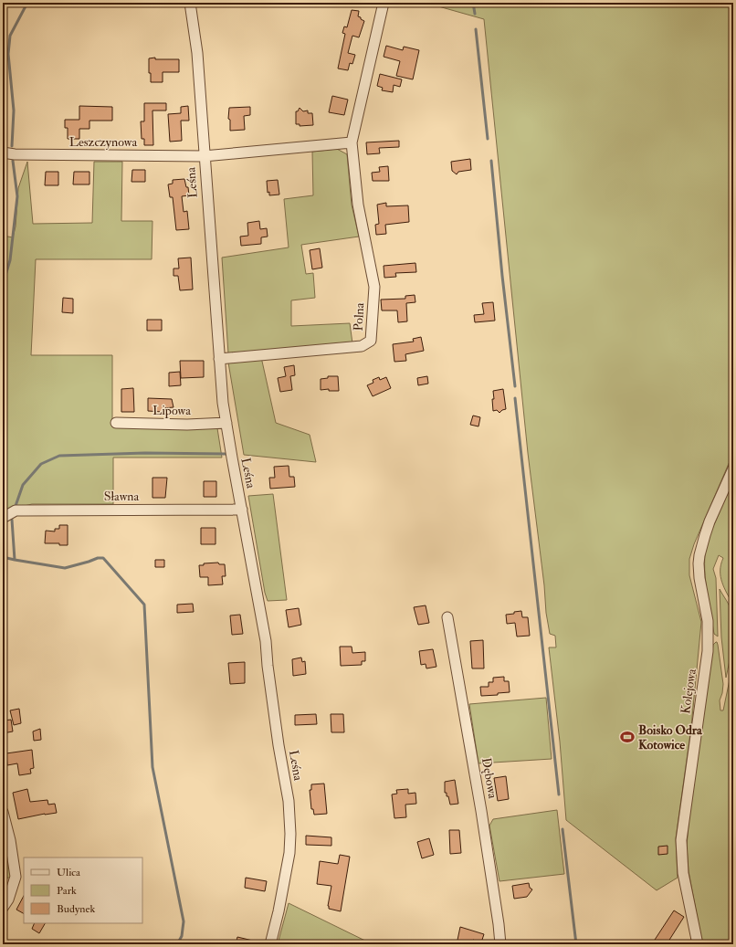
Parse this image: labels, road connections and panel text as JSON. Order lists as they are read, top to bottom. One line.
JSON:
{"streets":{"street":["Leszczynowa","Leśna","Polna","Lipowa","Sławna","Kolejowa","Dębowa"]},"crossings":[["Leszczynowa","Leśna"],["Leśna","Polna"],["Leśna","Lipowa"],["Leśna","Sławna"]],"places":{"sports":["Boisko Odra Kotowice"]},"legend":["Ulica","Park","Budynek"]}
